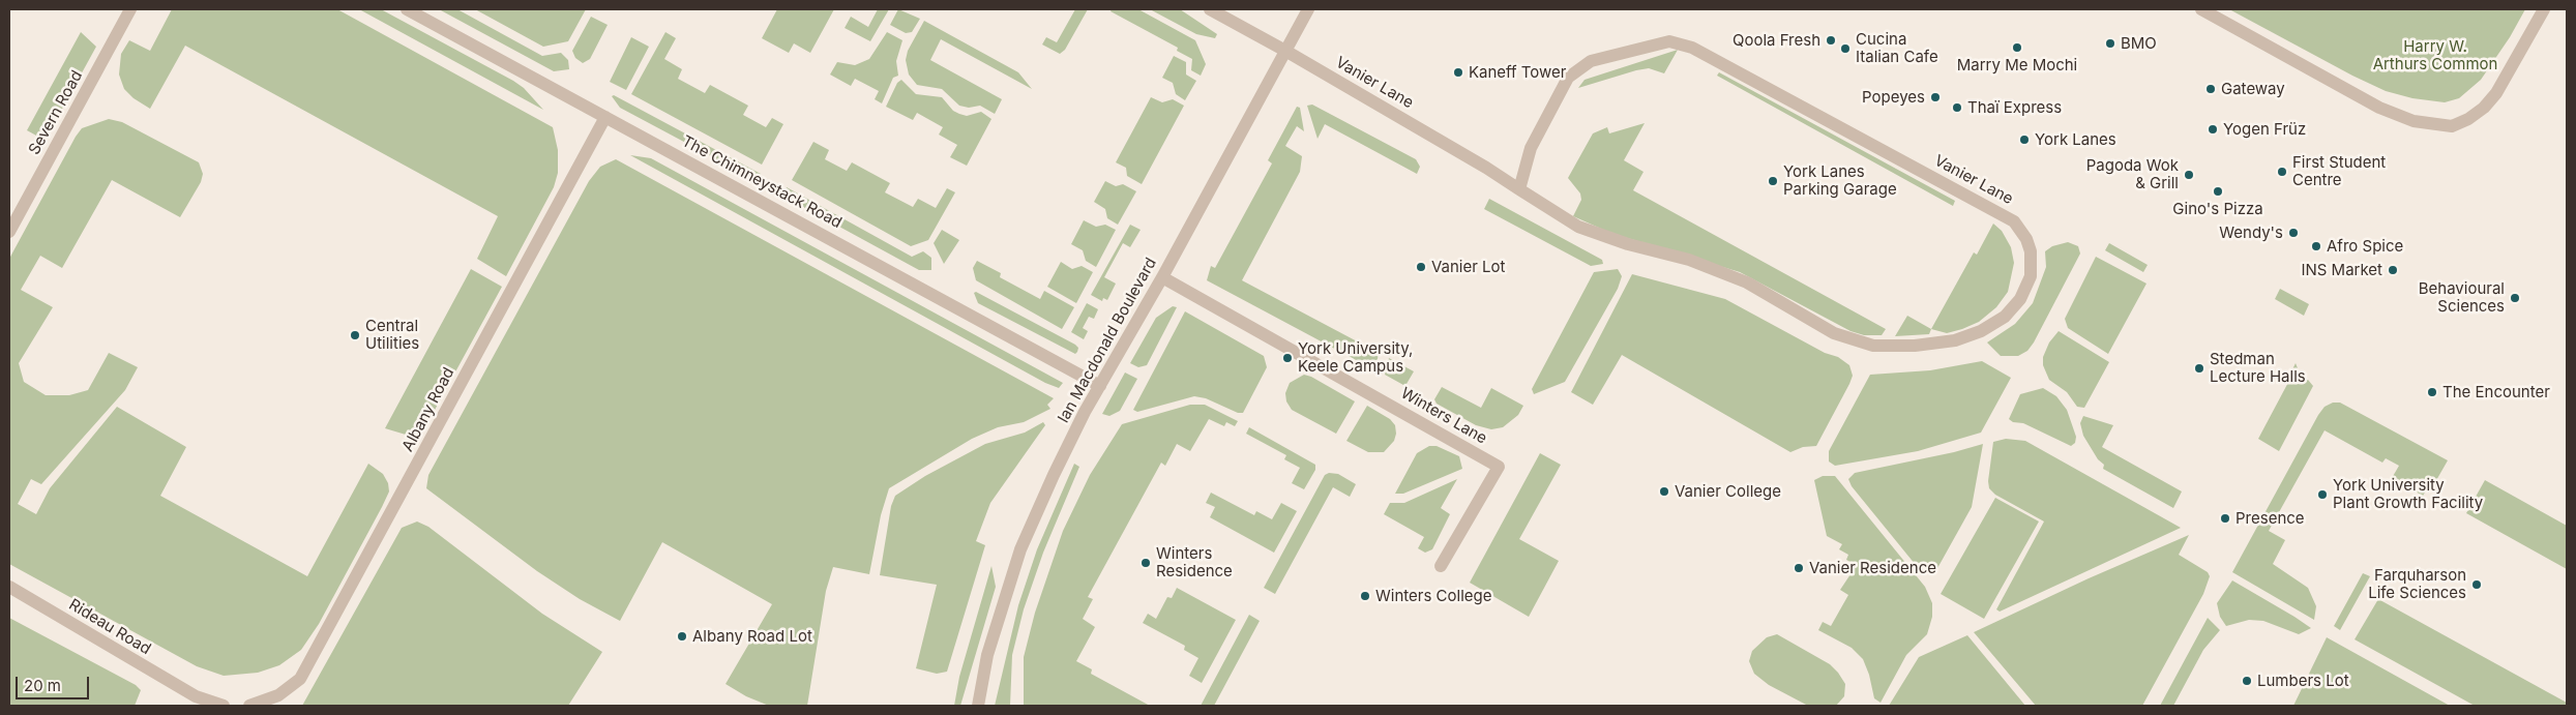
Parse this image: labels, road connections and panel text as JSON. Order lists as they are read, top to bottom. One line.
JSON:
{"streets":{"street":["Vanier Lane","Severn Road","The Chimneystack Road","Ian Macdonald Boulevard","Albany Road","Winters Lane","Rideau Road"]},"crossings":[["Vanier Lane","Ian Macdonald Boulevard"],["The Chimneystack Road","Ian Macdonald Boulevard"],["The Chimneystack Road","Albany Road"],["Ian Macdonald Boulevard","Winters Lane"]],"parks":["Harry W. Arthurs Common"],"places":["Qoola Fresh","BMO","Marry Me Mochi","Cucina Italian Cafe","Kaneff Tower","Gateway","Popeyes","Thaï Express","Yogen Früz","York Lanes","First Student Centre","Pagoda Wok & Grill","York Lanes Parking Garage","Gino's Pizza","Wendy's","Afro Spice","Vanier Lot","INS Market","Behavioural Sciences","Central Utilities","York University, Keele Campus","Stedman Lecture Halls","The Encounter","Vanier College","York University Plant Growth Facility","Presence","Winters Residence","Vanier Residence","Farquharson Life Sciences","Winters College","Albany Road Lot","Lumbers Lot"],"scale_bar":"20 m"}
